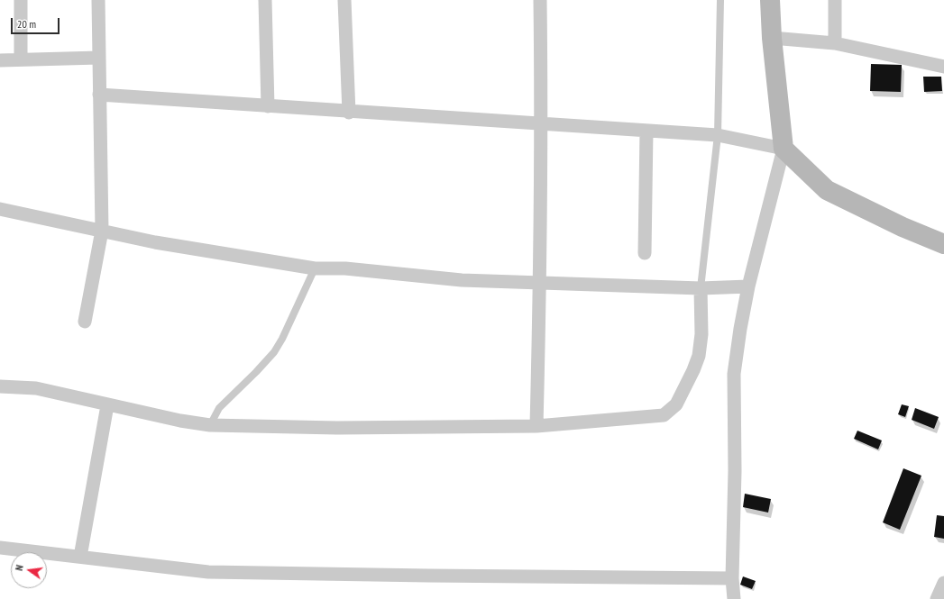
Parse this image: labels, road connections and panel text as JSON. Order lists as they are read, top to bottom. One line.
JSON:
{"scale_bar":"20 m","north":"left"}
